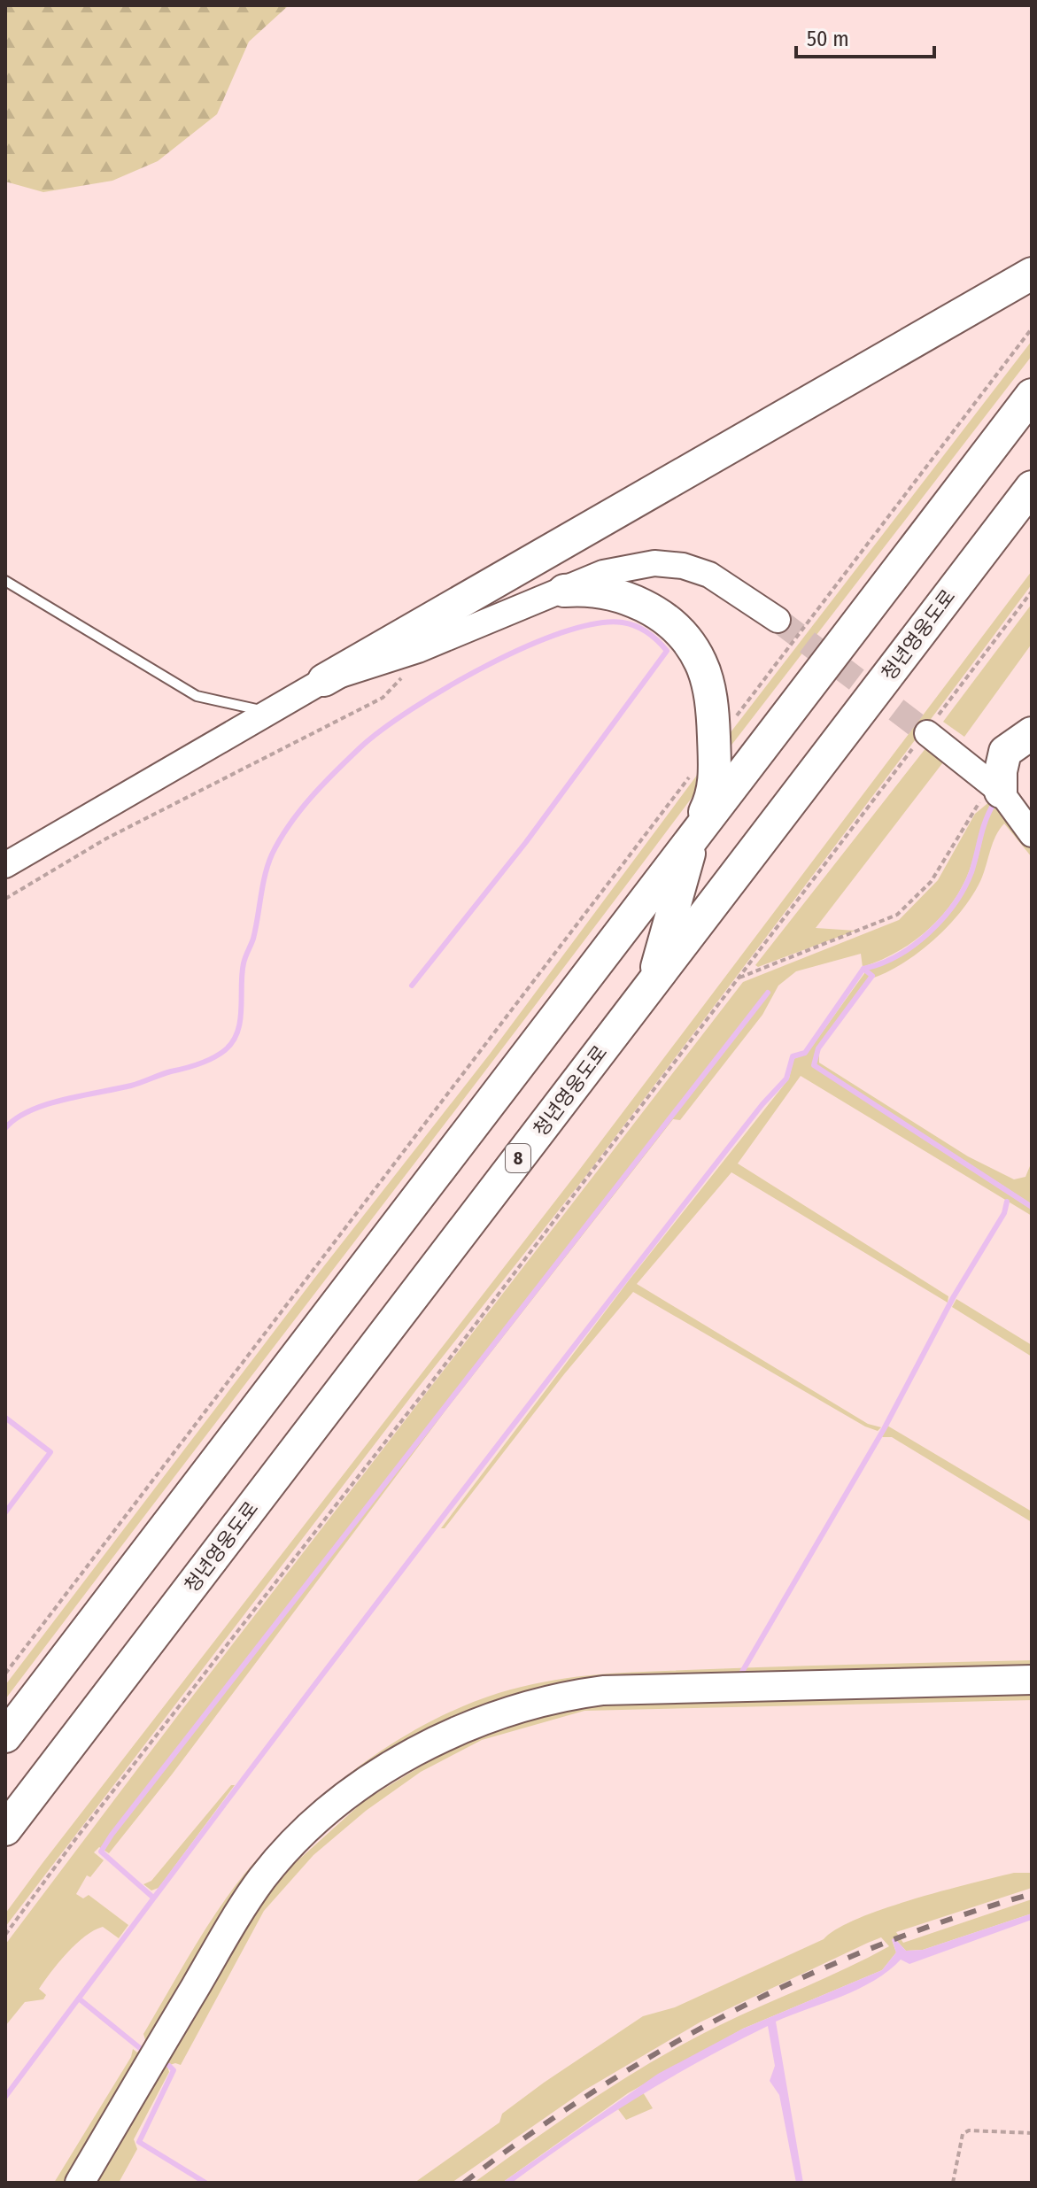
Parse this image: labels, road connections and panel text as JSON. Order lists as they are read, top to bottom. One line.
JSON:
{"streets":{"highway":["청년영웅도로","8"]},"scale_bar":"50 m"}
